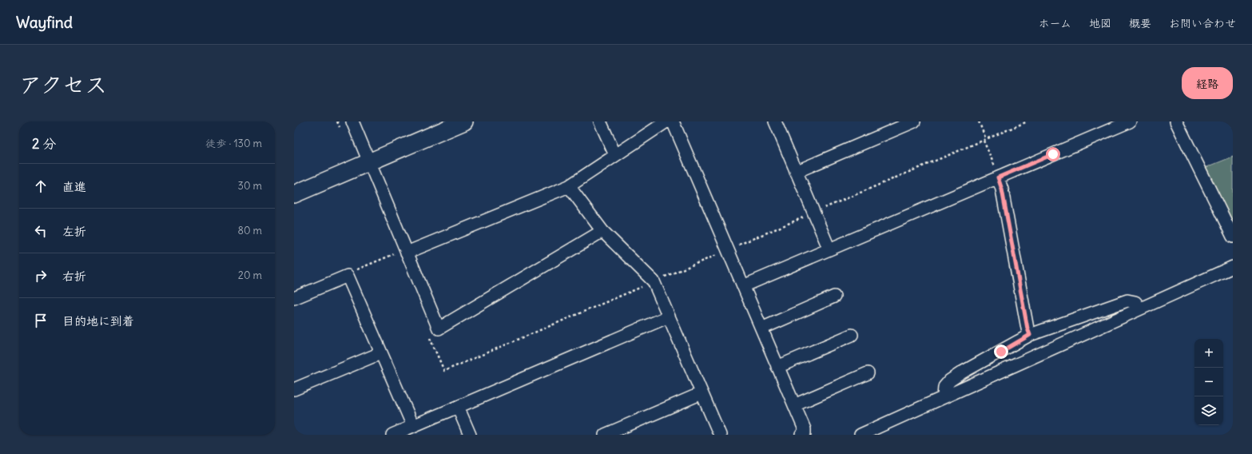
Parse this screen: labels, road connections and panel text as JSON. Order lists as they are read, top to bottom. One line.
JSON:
{"page":{"header":"Wayfind","nav":["ホーム","地図","概要","お問い合わせ"],"title":"アクセス","buttons":"経路","heading":["2 分","徒歩 · 130 m"],"list":[["直進","30 m"],["左折","80 m"],["右折","20 m"],"目的地に到着"],"map_buttons":["+","−"]}}
